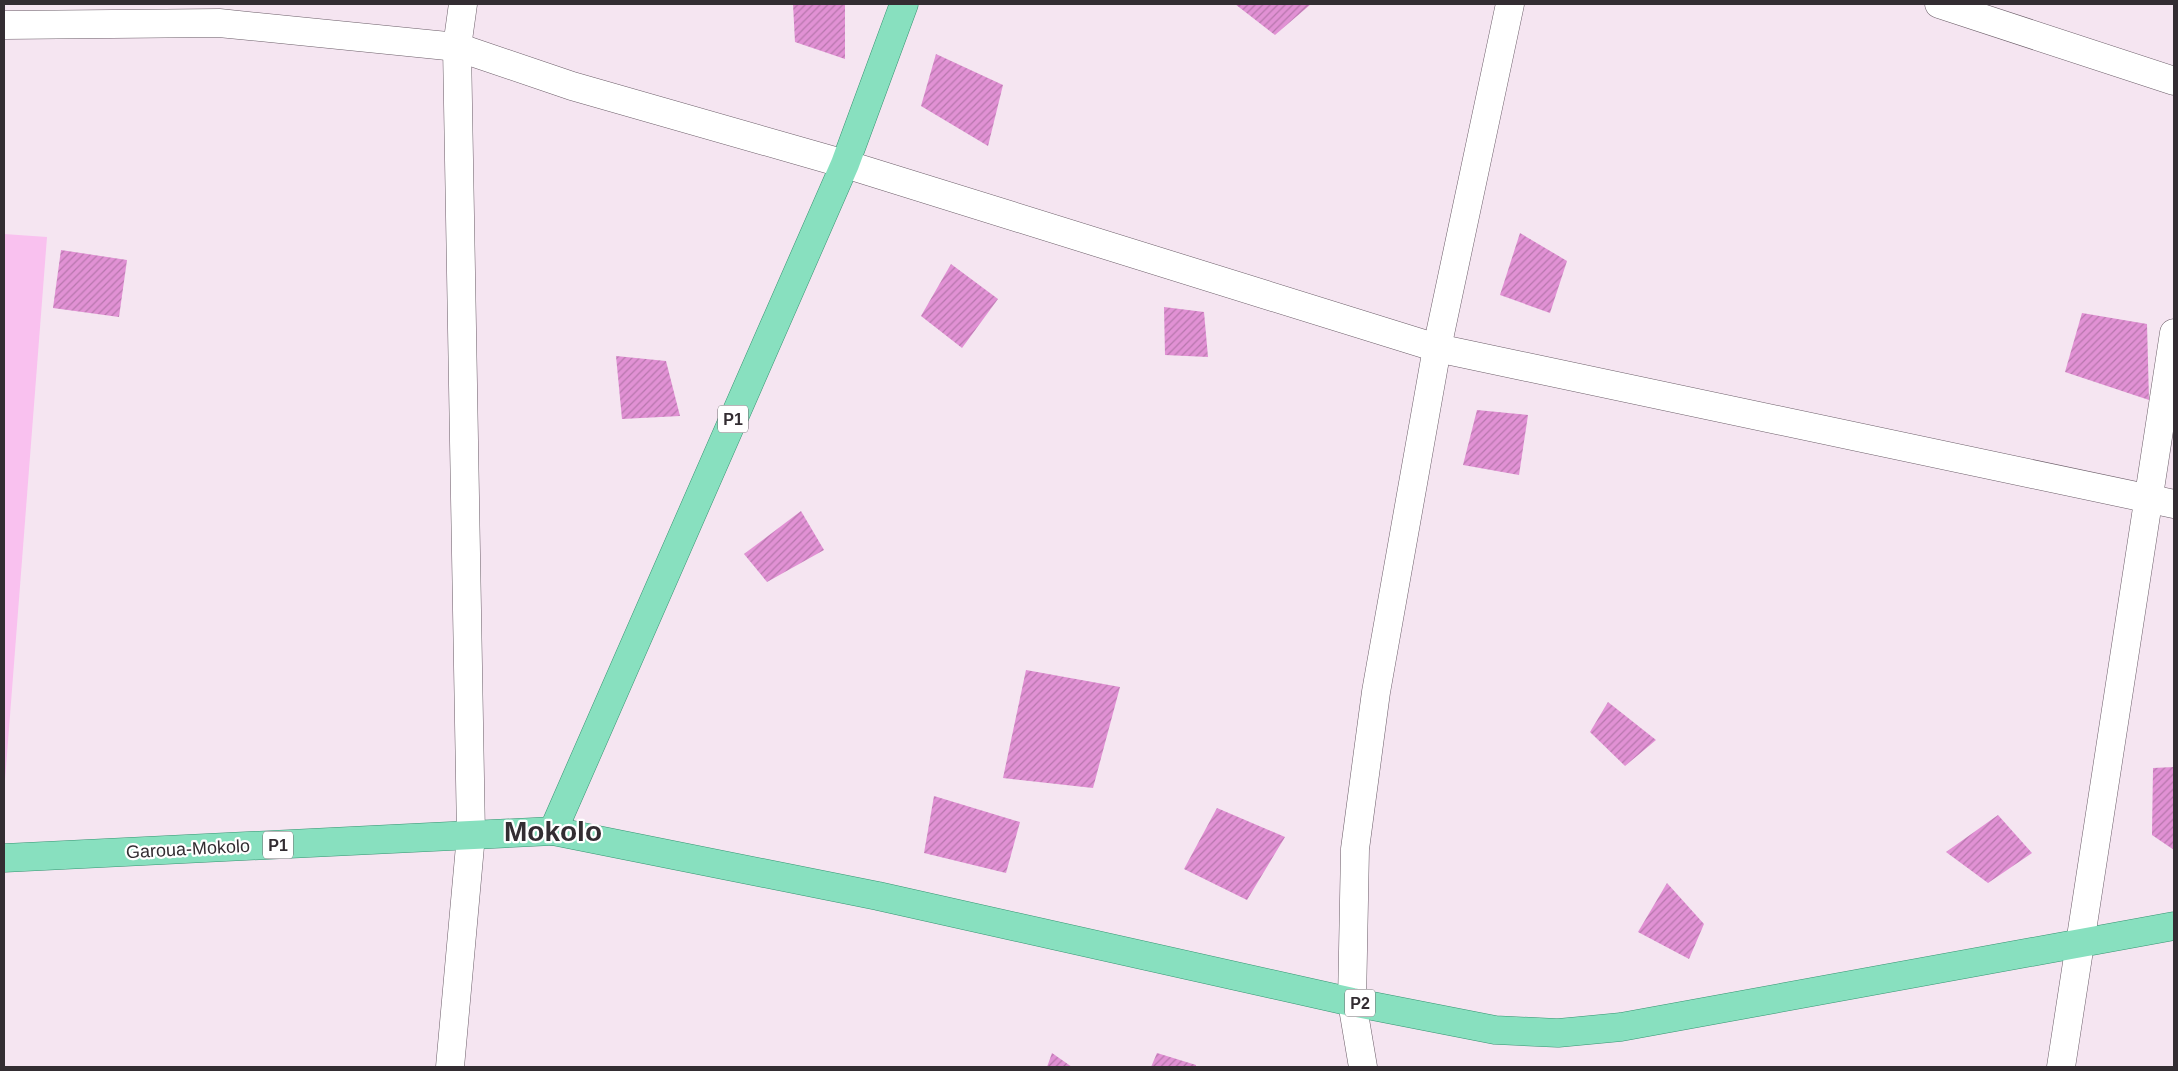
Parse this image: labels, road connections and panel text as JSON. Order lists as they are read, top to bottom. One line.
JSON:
{"streets":{"main road":["P1","Garoua-Mokolo","P2"]},"crossings":[["P1","Garoua-Mokolo"],["P1","P2"],["Garoua-Mokolo","P2"]],"districts":["Mokolo"]}
